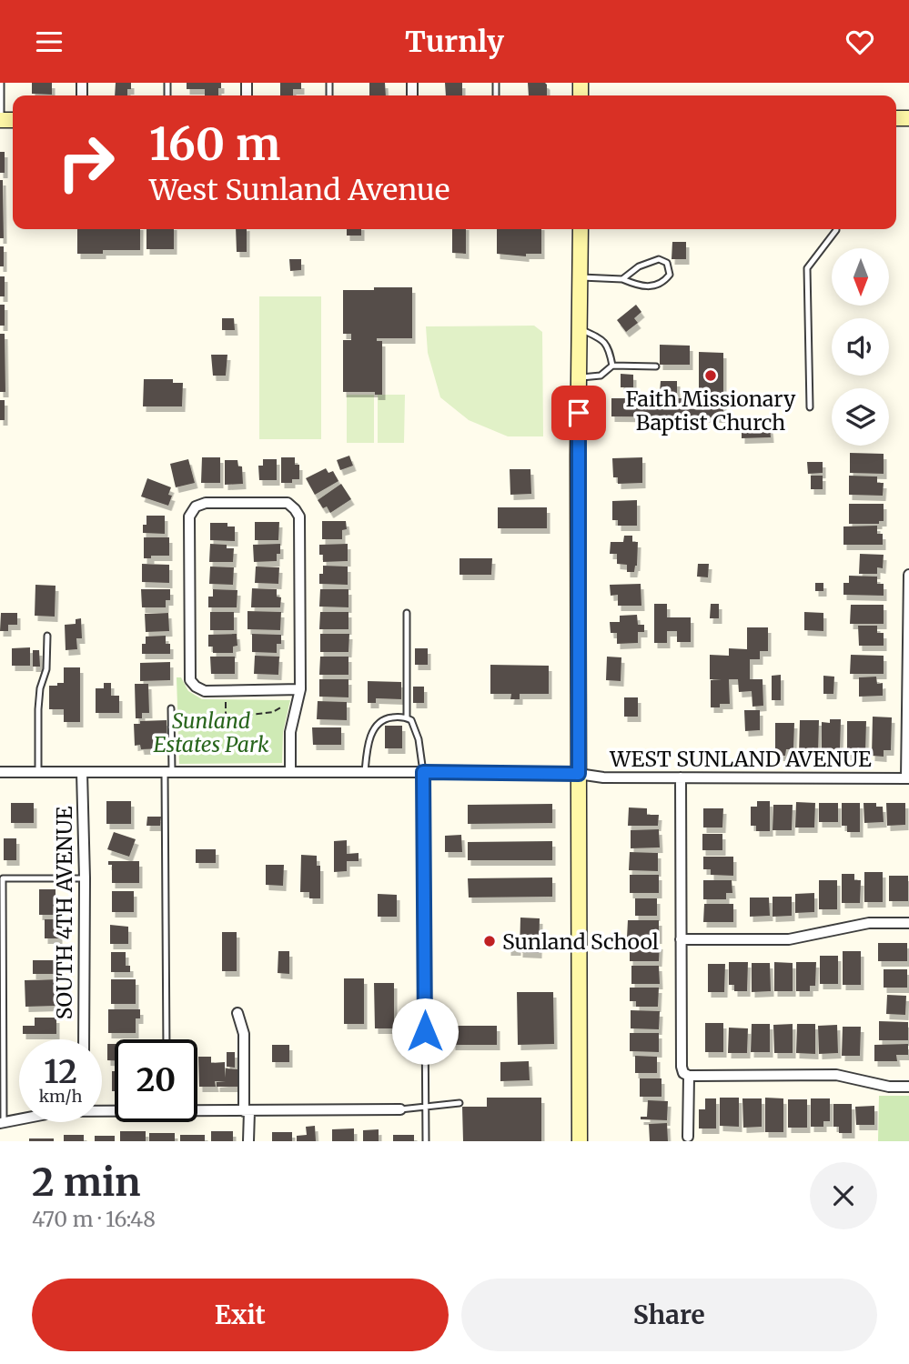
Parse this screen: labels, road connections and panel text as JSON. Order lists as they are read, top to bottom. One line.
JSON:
{"streets":{"street":["WEST SUNLAND AVENUE","SOUTH 4TH AVENUE"]},"crossings":[["WEST SUNLAND AVENUE","SOUTH 4TH AVENUE"]],"parks":["Sunland Estates Park"],"places":["Faith Missionary Baptist Church","Sunland School"],"north":"bottom","page":{"header":"Turnly","turn":["160 m","West Sunland Avenue"],"speed":"12 km/h","limit":"20","heading":["2 min","470 m · 16:48"],"buttons":["Exit","Share"]}}
